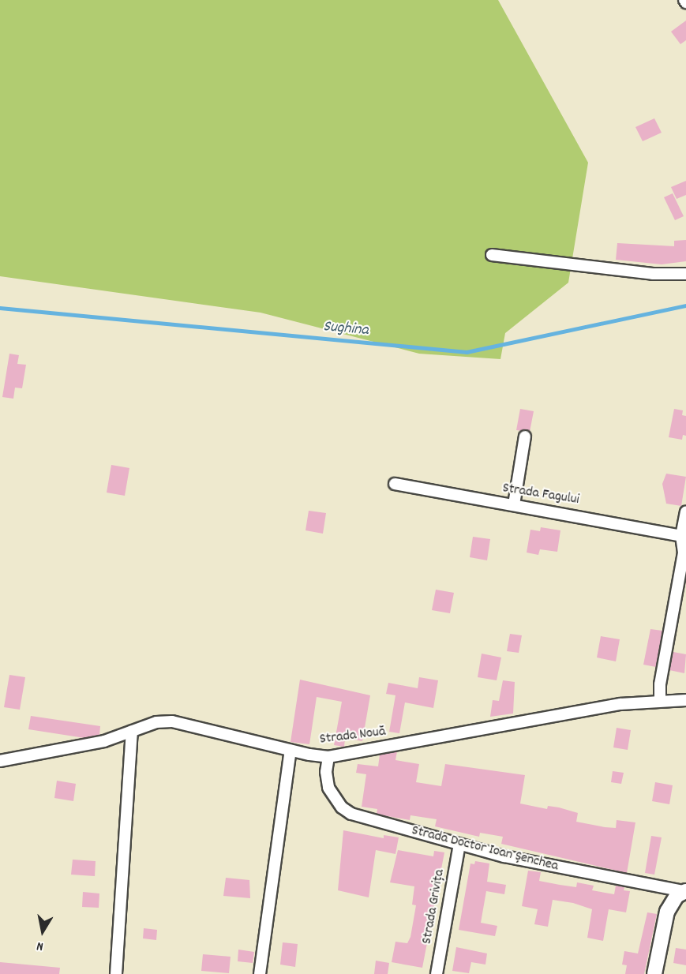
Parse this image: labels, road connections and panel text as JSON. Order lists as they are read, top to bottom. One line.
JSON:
{"streets":{"street":["Strada Fagului","Strada Nouă","Strada Doctor Ioan Șenchea","Strada Grivița"]},"crossings":[["Strada Nouă","Strada Doctor Ioan Șenchea"],["Strada Doctor Ioan Șenchea","Strada Grivița"]],"water":["Sughina"],"north":"bottom"}
